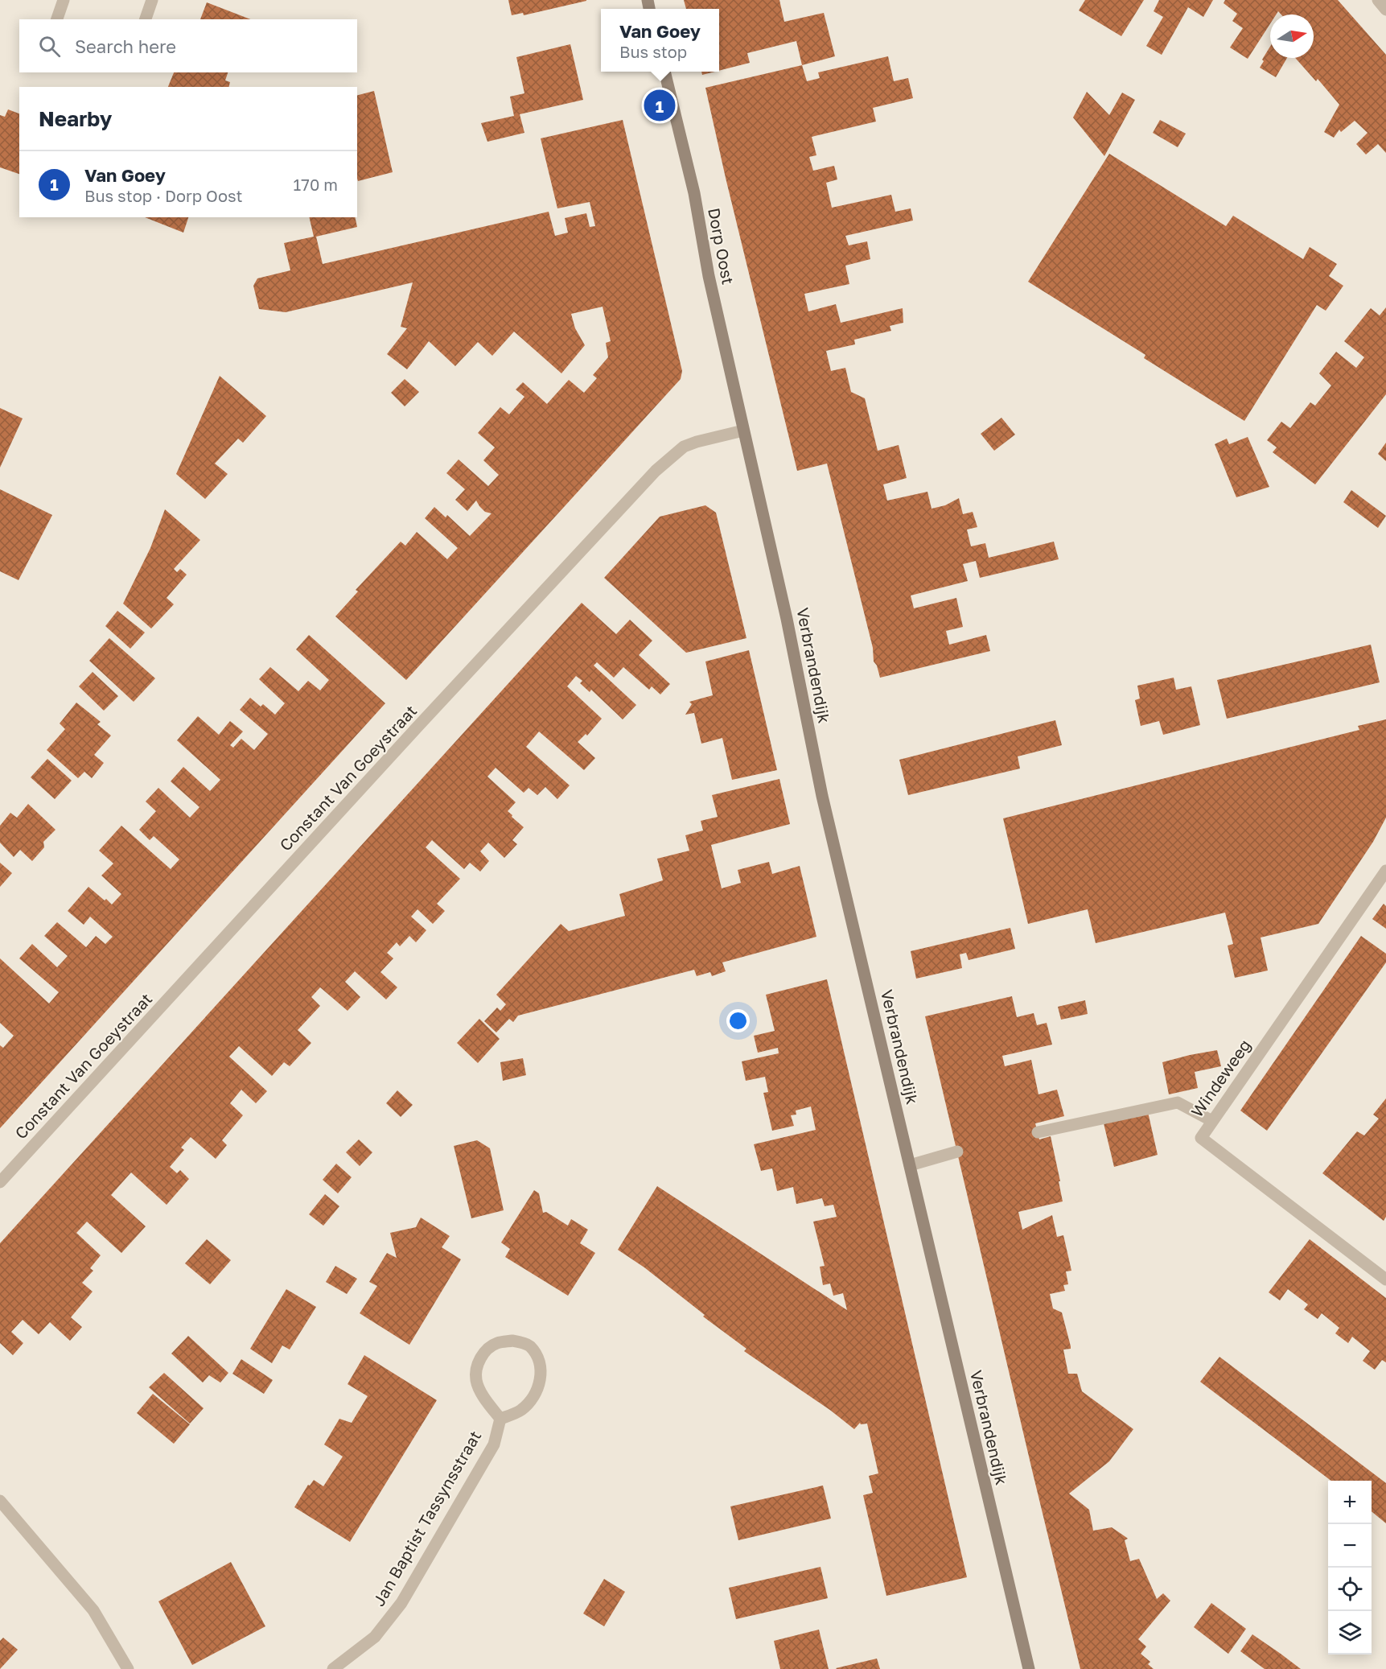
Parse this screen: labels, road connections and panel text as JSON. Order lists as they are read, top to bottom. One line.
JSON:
{"streets":{"main road":["Dorp Oost","Verbrandendijk"],"street":["Constant Van Goeystraat","Windeweeg","Jan Baptist Tassynsstraat"]},"crossings":[["Dorp Oost","Verbrandendijk"],["Dorp Oost","Constant Van Goeystraat"],["Verbrandendijk","Constant Van Goeystraat"]],"north":"right","page":{"popup":["Van Goey","Bus stop"],"search":"Search here","heading":"Nearby","pins":"1","list":[{"mark":"1","name":"Van Goey","note":"Bus stop · Dorp Oost","value":"170 m"}],"map_buttons":["+","−"]}}
